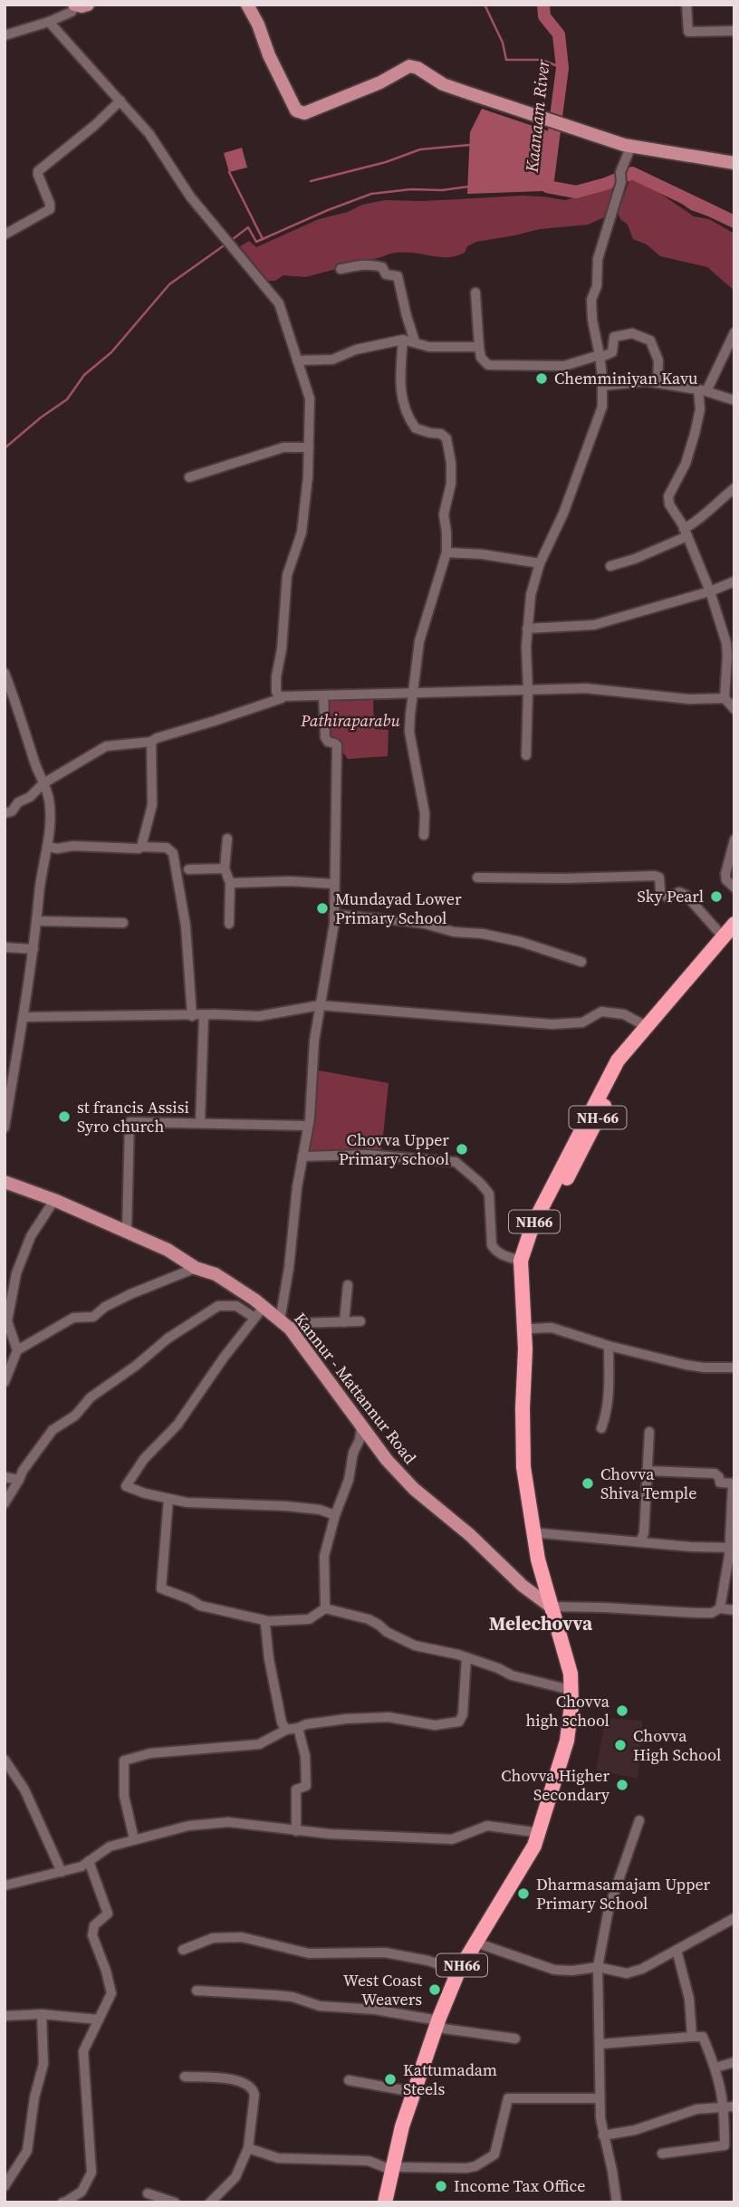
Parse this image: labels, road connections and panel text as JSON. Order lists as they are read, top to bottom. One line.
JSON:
{"streets":{"highway":["NH-66","NH66"],"main road":["Kannur - Mattannur Road"]},"crossings":[["NH-66","NH66"],["NH66","Kannur - Mattannur Road"]],"districts":["Melechovva"],"water":["Kaanaam River"],"parks":["Pathiraparabu"],"places":["Chemminiyan Kavu","Sky Pearl","Mundayad Lower Primary School","st francis Assisi Syro church","Chovva Upper Primary school","Chovva Shiva Temple","Chovva high school","Chovva High School","Chovva Higher Secondary","Dharmasamajam Upper Primary School","West Coast Weavers","Kattumadam Steels","Income Tax Office"]}
